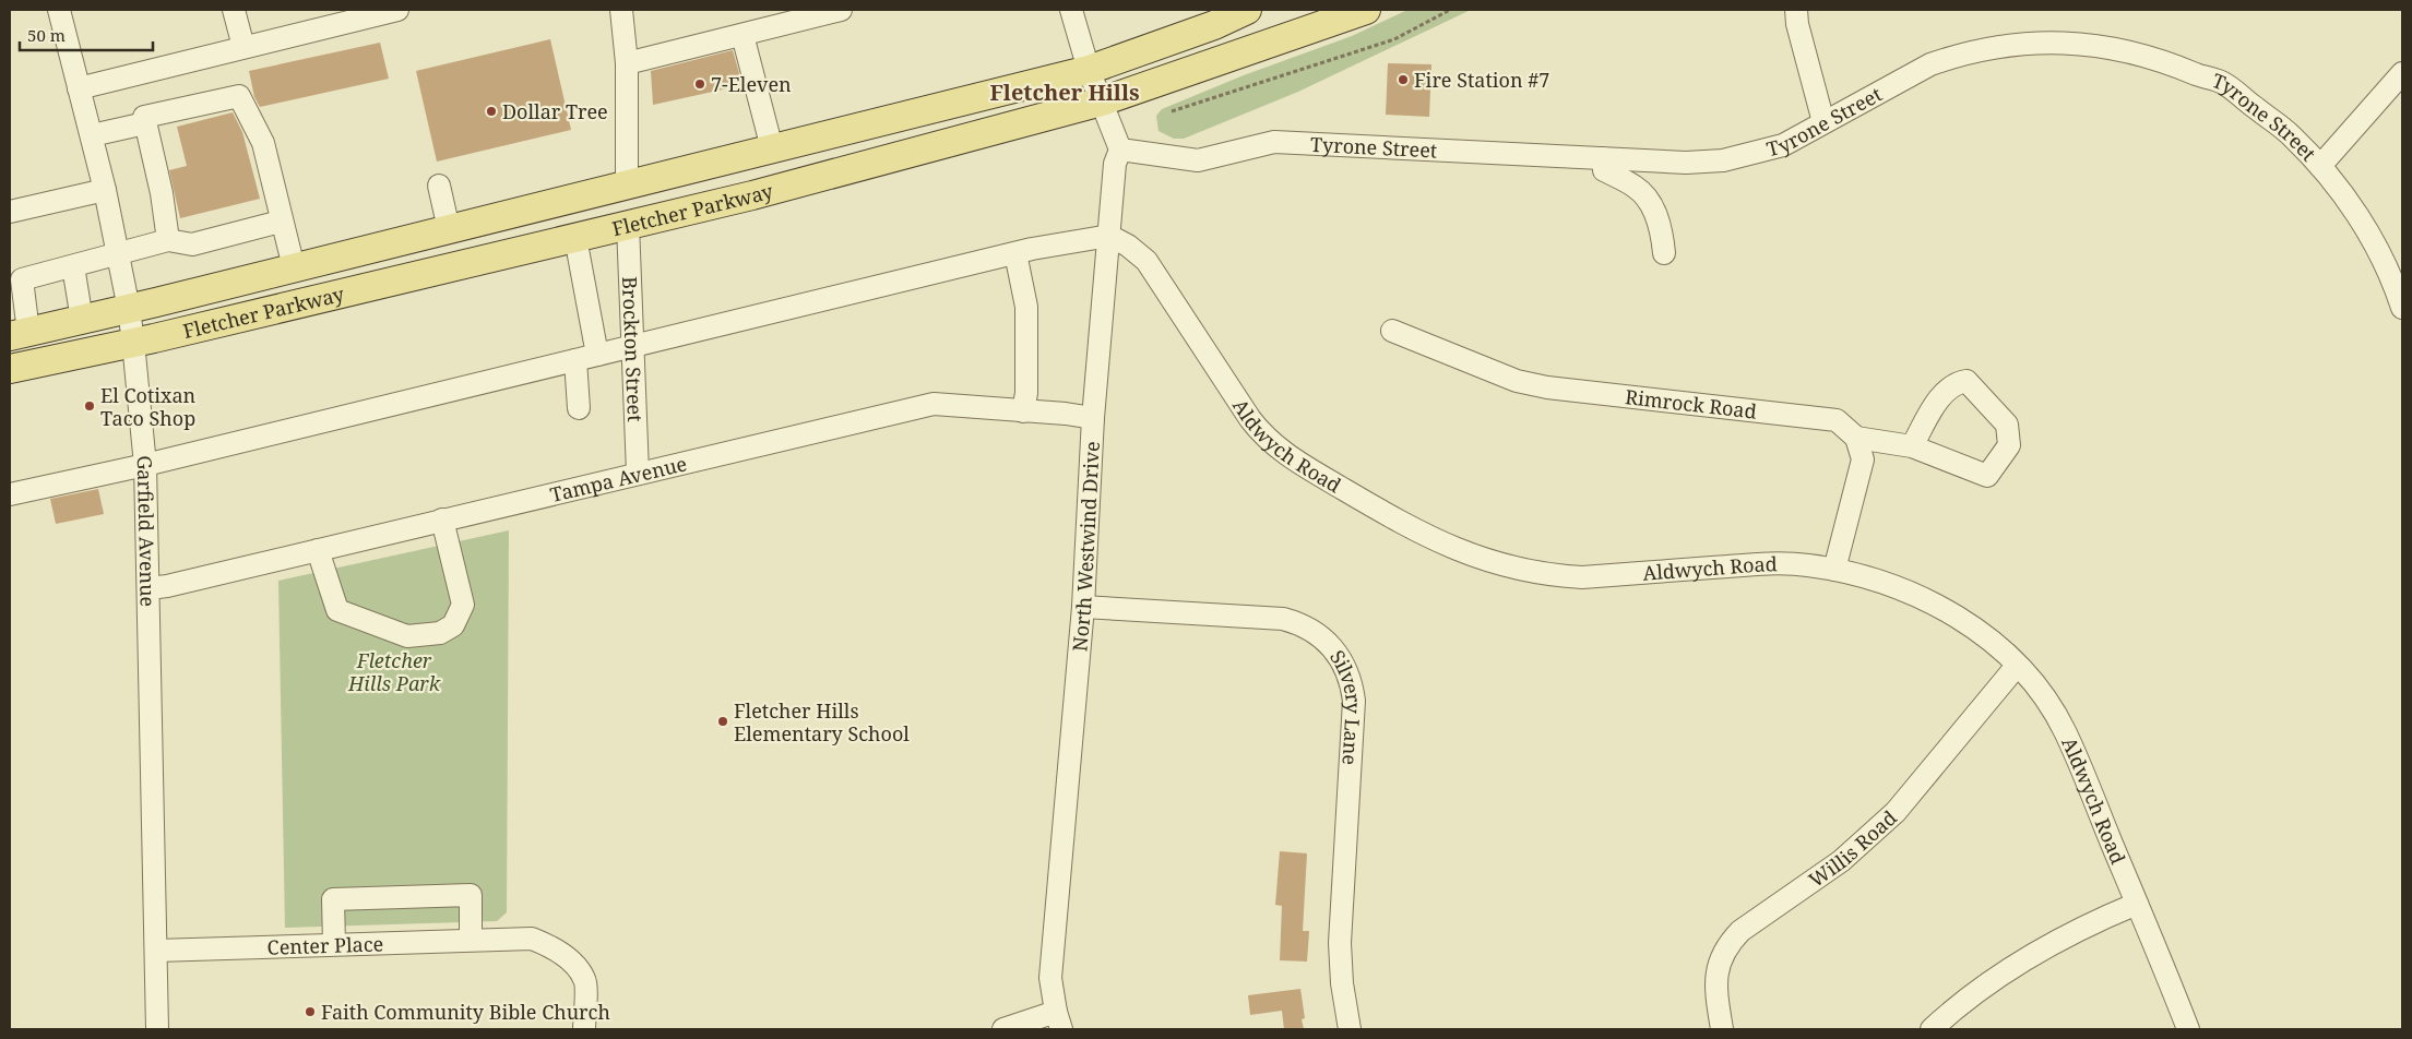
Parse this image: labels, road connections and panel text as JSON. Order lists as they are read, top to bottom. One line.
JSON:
{"streets":{"main road":["Fletcher Parkway"],"street":["Tyrone Street","Brockton Street","Rimrock Road","Aldwych Road","Tampa Avenue","Garfield Avenue","North Westwind Drive","Silvery Lane","Willis Road","Center Place"]},"crossings":[["Tyrone Street","North Westwind Drive"],["Fletcher Parkway","Brockton Street"],["Fletcher Parkway","Garfield Avenue"],["Brockton Street","Tampa Avenue"],["Aldwych Road","North Westwind Drive"],["Aldwych Road","Willis Road"],["Tampa Avenue","Garfield Avenue"],["Tampa Avenue","North Westwind Drive"],["Garfield Avenue","Center Place"],["North Westwind Drive","Silvery Lane"]],"districts":["Fletcher Hills"],"parks":["Fletcher Hills Park"],"places":["Fire Station #7","7-Eleven","Dollar Tree","El Cotixan Taco Shop","Fletcher Hills Elementary School","Faith Community Bible Church"],"scale_bar":"50 m"}
